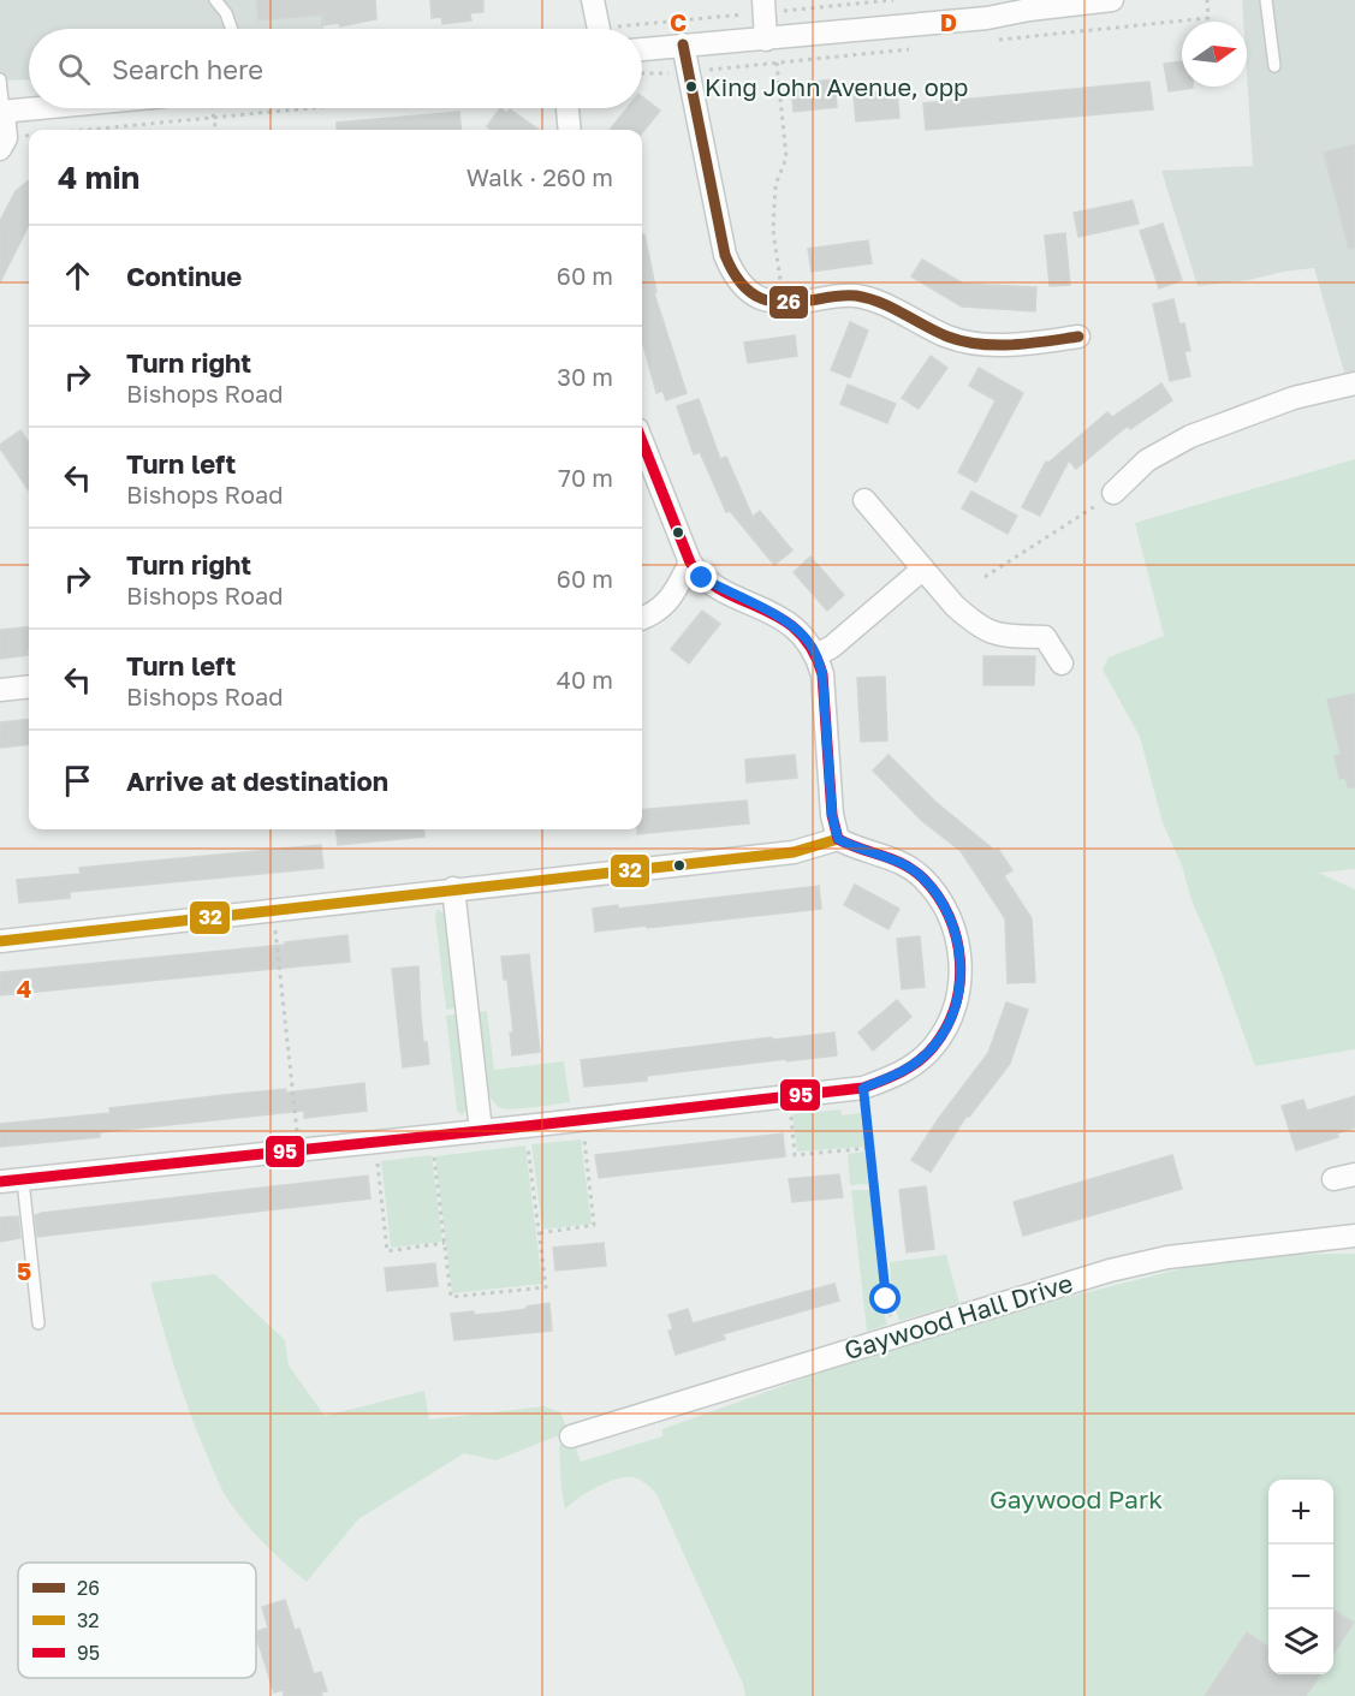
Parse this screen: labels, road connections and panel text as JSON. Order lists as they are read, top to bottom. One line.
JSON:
{"streets":{"street":["Gaywood Hall Drive"]},"parks":["Gaywood Park"],"places":["King John Avenue, opp"],"lines":["transit line 26","transit line 95","transit line 32"],"legend":["26","32","95"],"north":"right","page":{"search":"Search here","heading":["4 min","Walk · 260 m"],"list":[["Continue","60 m"],["Turn right","Bishops Road","30 m"],["Turn left","Bishops Road","70 m"],["Turn right","Bishops Road","60 m"],["Turn left","Bishops Road","40 m"],"Arrive at destination"],"map_buttons":["+","−"]},"grid":{"columns":["C","D"],"rows":["4","5"]}}
